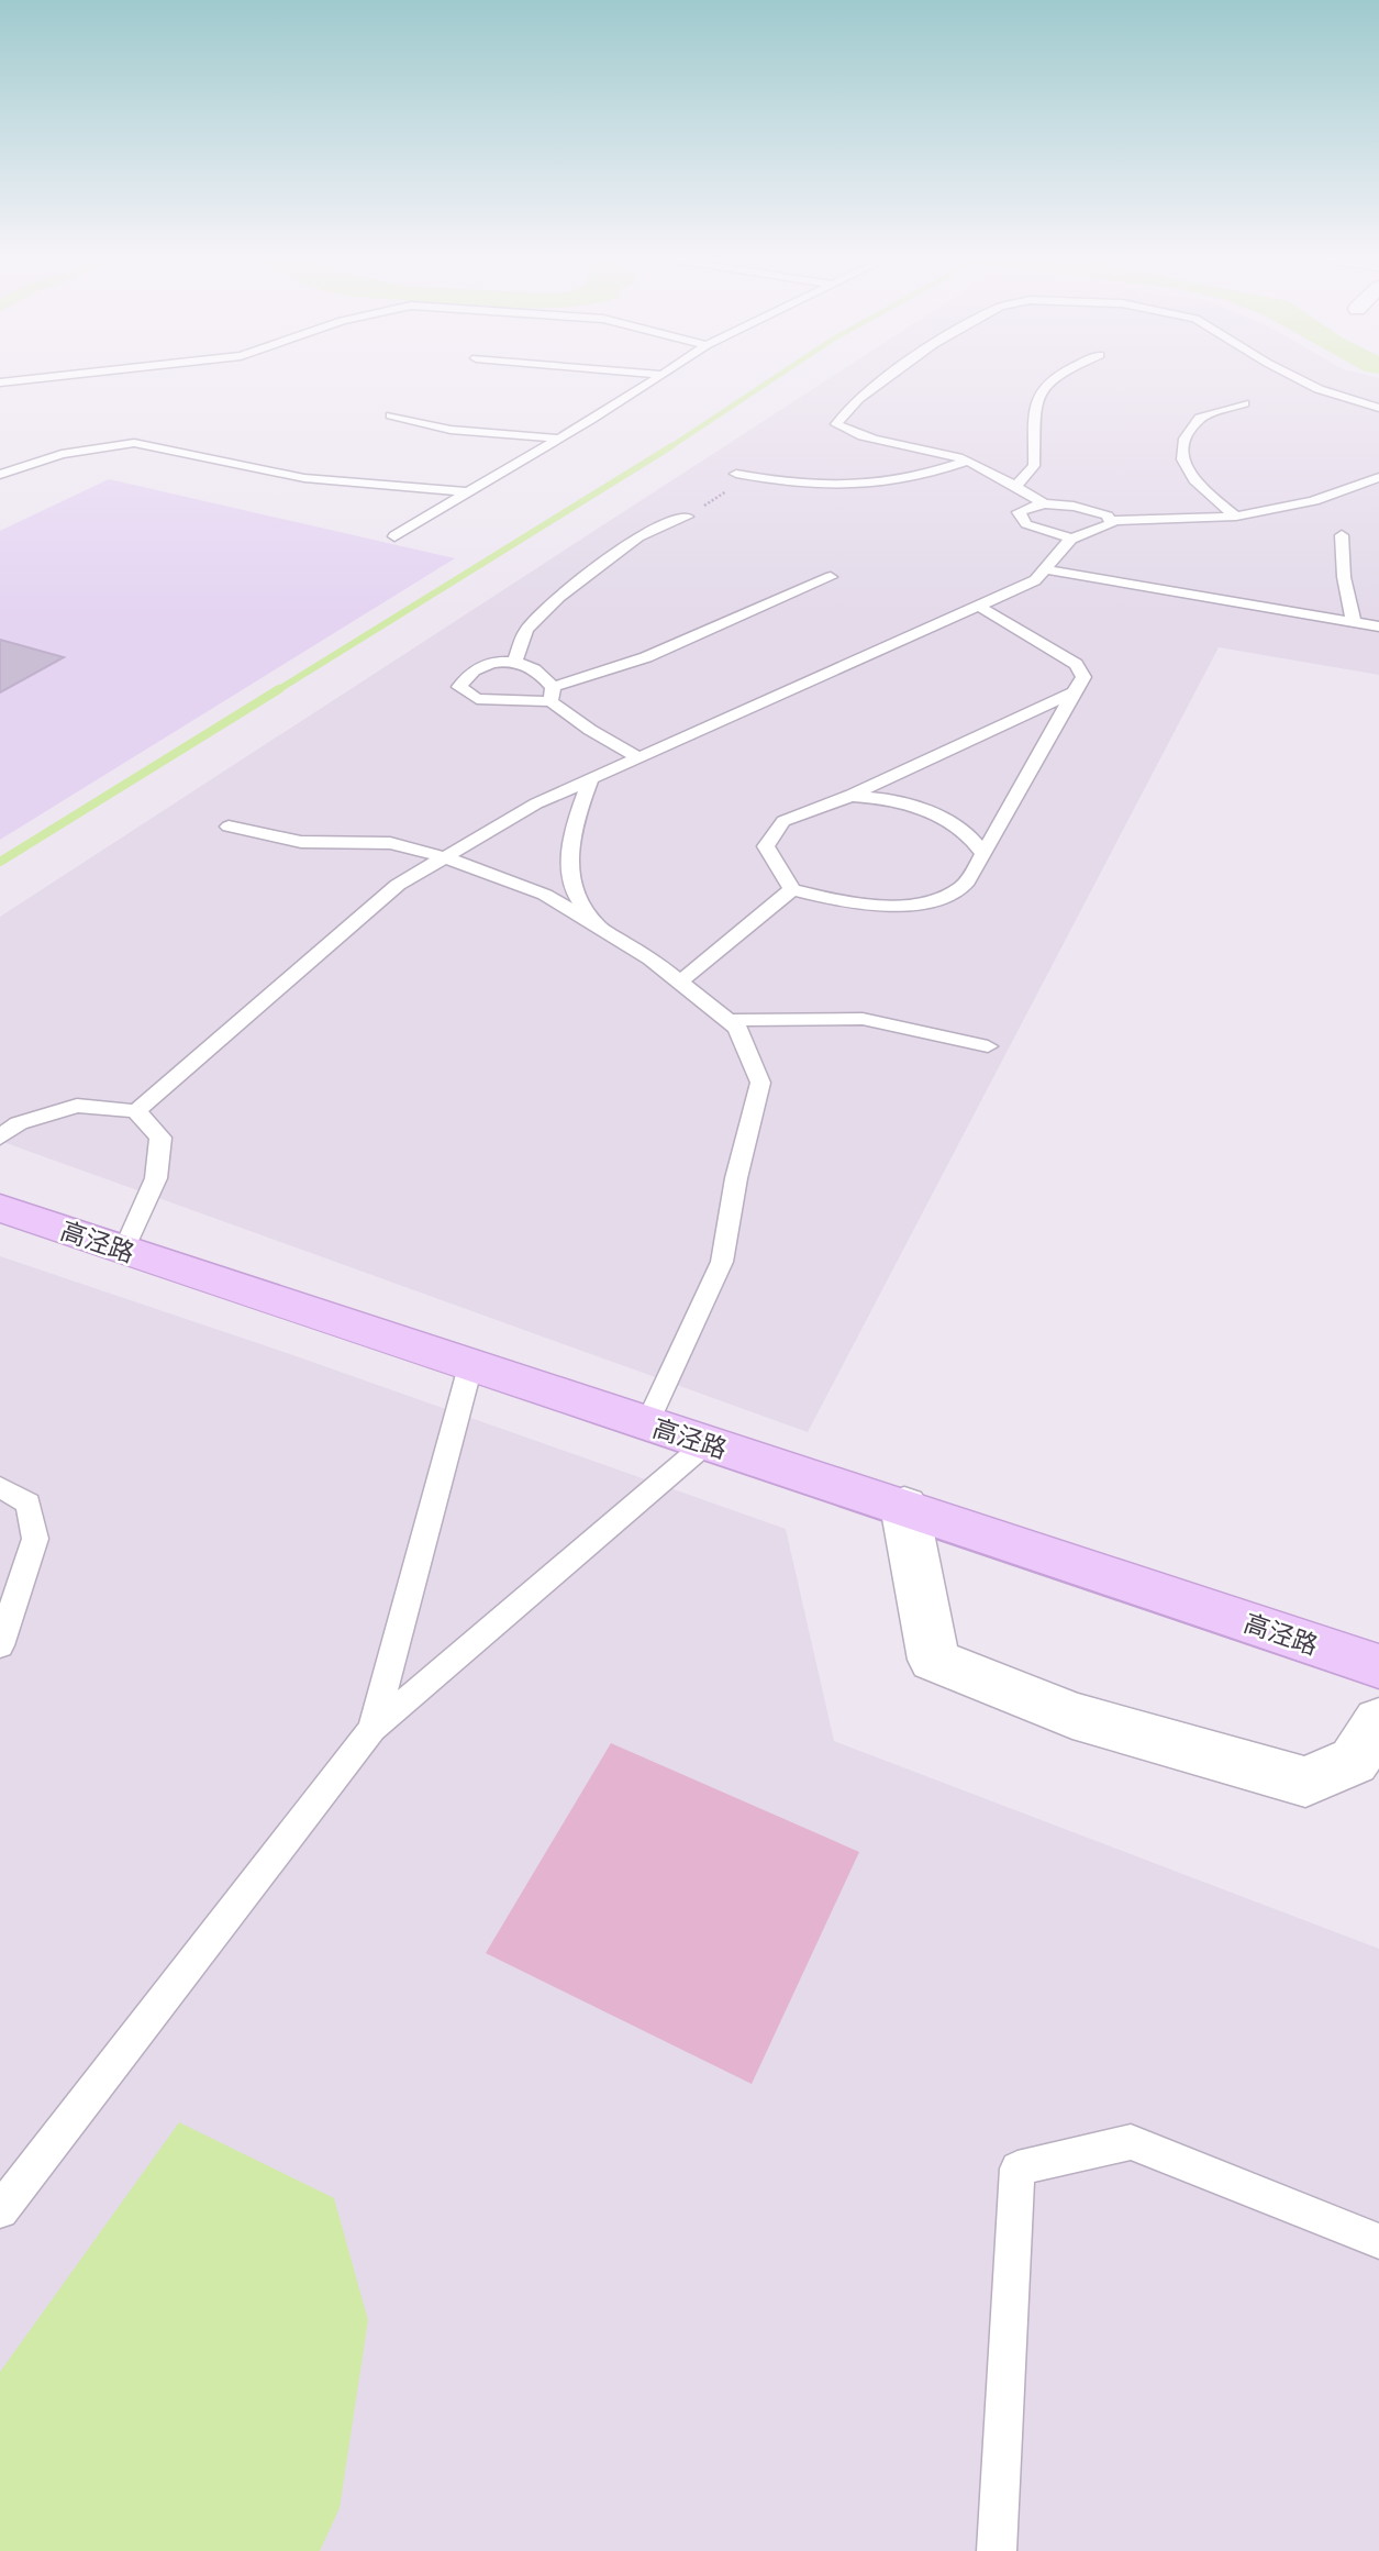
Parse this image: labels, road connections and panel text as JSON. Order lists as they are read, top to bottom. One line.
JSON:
{"streets":{"main road":["高泾路"]}}
